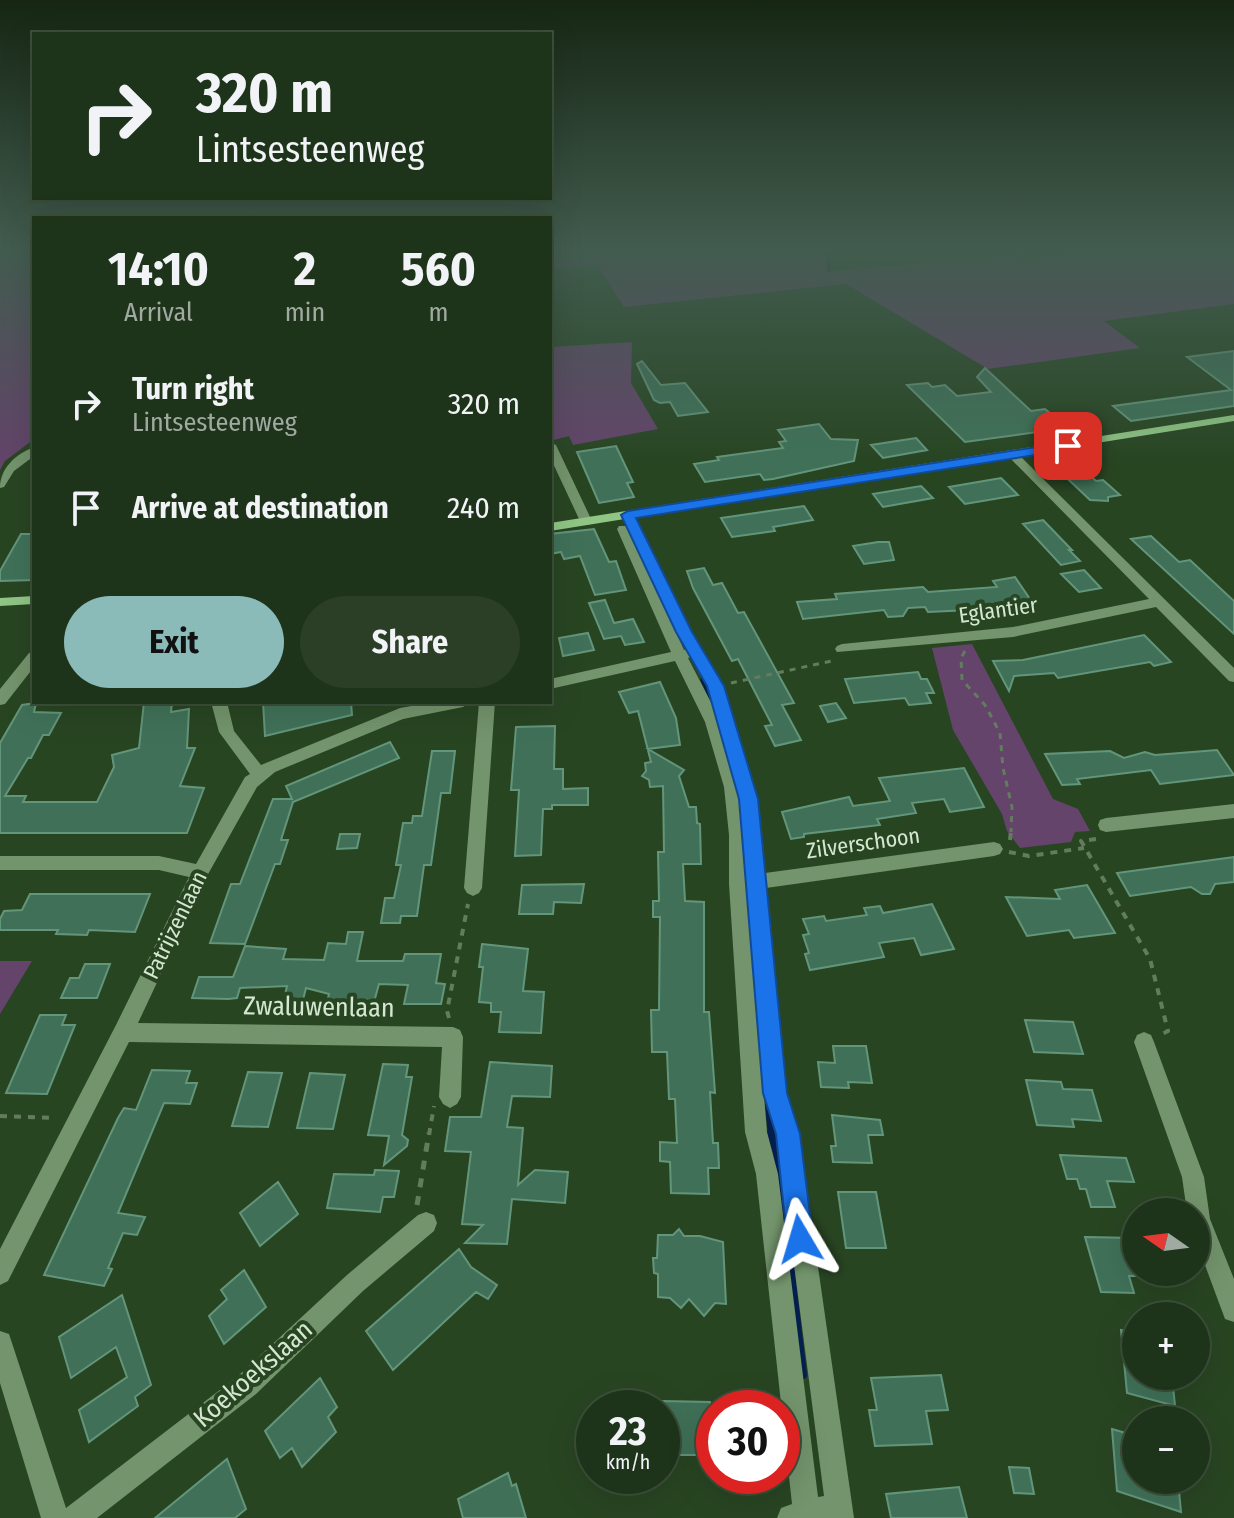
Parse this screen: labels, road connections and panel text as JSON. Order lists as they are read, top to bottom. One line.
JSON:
{"streets":{"street":["Eglantier","Zilverschoon","Patrijzenlaan","Zwaluwenlaan","Koekoekslaan"]},"crossings":[["Patrijzenlaan","Zwaluwenlaan"]],"north":"left","page":{"turn":["320 m","Lintsesteenweg"],"eta":["14:10","Arrival","2","min","560","m"],"list":[{"name":"Turn right","note":"Lintsesteenweg","value":"320 m"},{"name":"Arrive at destination","value":"240 m"}],"buttons":["Exit","Share"],"map_buttons":["+","−"],"speed":"23 km/h","limit":"30"}}
